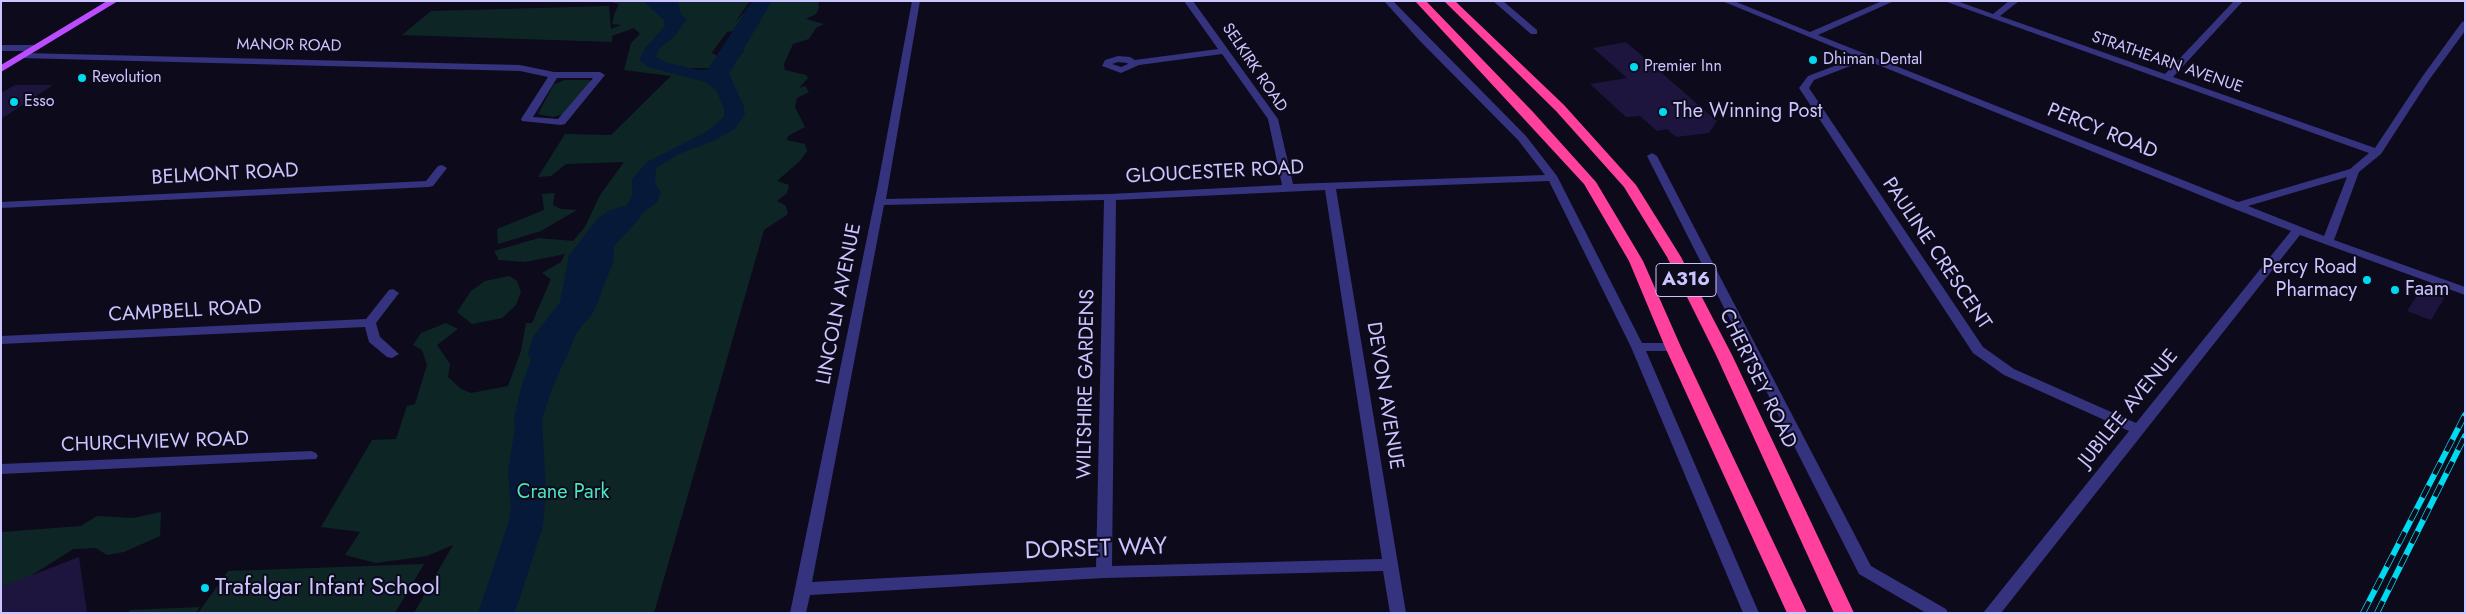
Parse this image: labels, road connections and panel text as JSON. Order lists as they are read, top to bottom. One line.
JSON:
{"streets":{"highway":["A316","CHERTSEY ROAD"],"street":["MANOR ROAD","STRATHEARN AVENUE","SELKIRK ROAD","PERCY ROAD","GLOUCESTER ROAD","BELMONT ROAD","PAULINE CRESCENT","LINCOLN AVENUE","CAMPBELL ROAD","WILTSHIRE GARDENS","DEVON AVENUE","JUBILEE AVENUE","CHURCHVIEW ROAD","DORSET WAY"]},"crossings":[["SELKIRK ROAD","GLOUCESTER ROAD"],["PERCY ROAD","PAULINE CRESCENT"],["PERCY ROAD","JUBILEE AVENUE"],["GLOUCESTER ROAD","LINCOLN AVENUE"],["GLOUCESTER ROAD","WILTSHIRE GARDENS"],["GLOUCESTER ROAD","DEVON AVENUE"],["PAULINE CRESCENT","JUBILEE AVENUE"],["LINCOLN AVENUE","DORSET WAY"],["WILTSHIRE GARDENS","DORSET WAY"],["DEVON AVENUE","DORSET WAY"]],"parks":["Crane Park"],"places":["Dhiman Dental","Premier Inn","Revolution","Esso","The Winning Post","Percy Road Pharmacy","Faam","Trafalgar Infant School"]}
